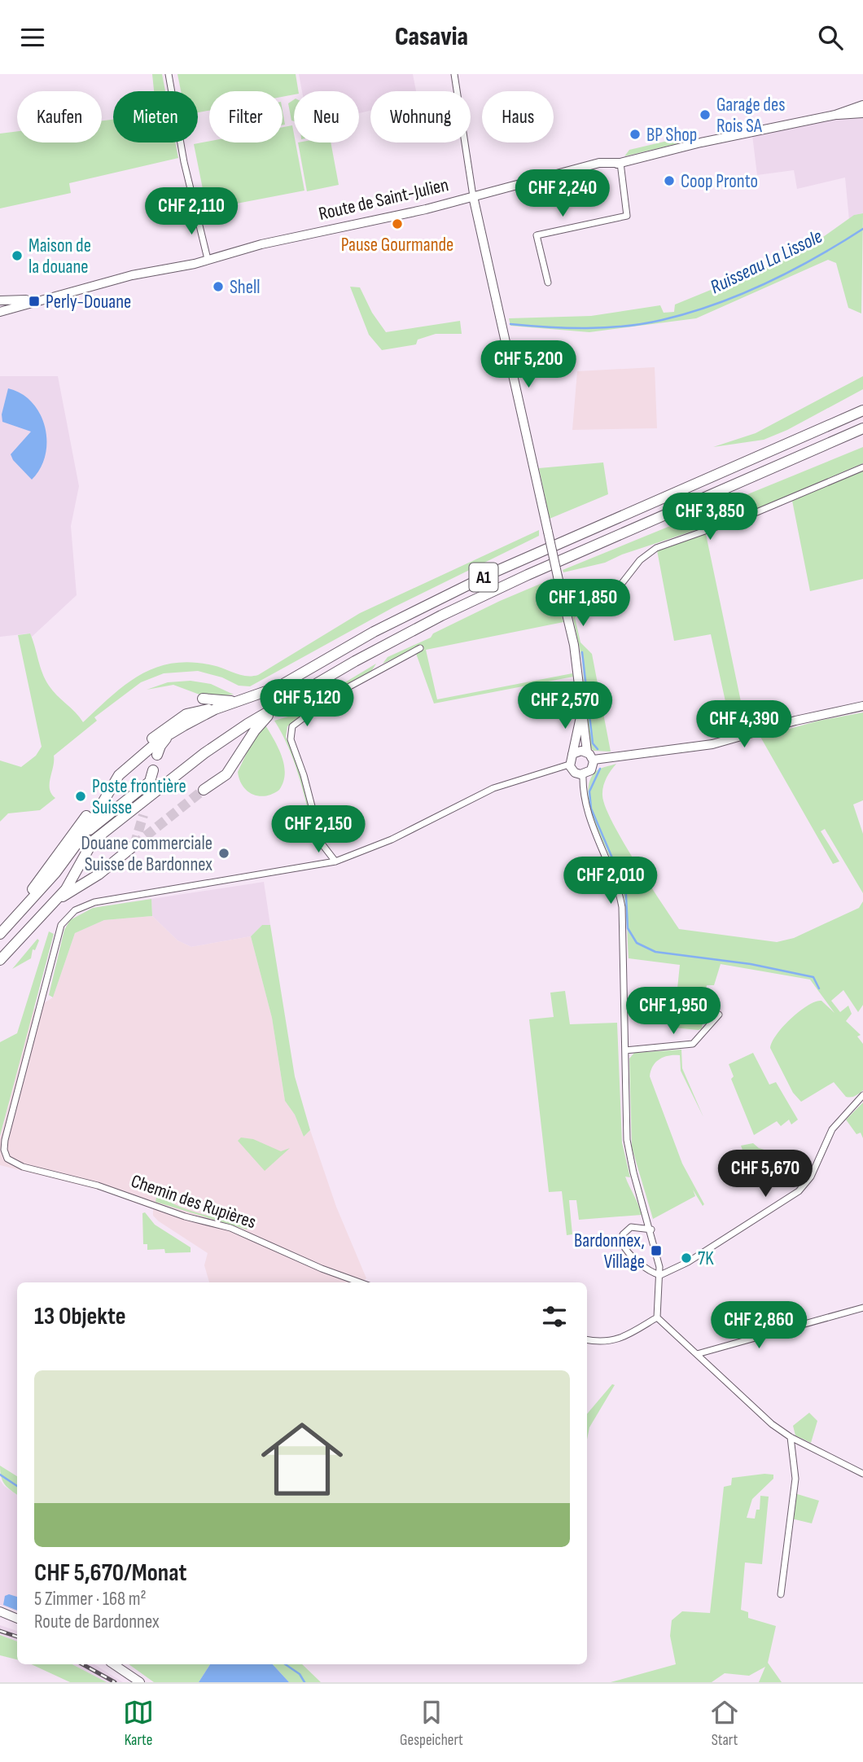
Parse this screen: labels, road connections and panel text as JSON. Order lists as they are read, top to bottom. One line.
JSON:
{"streets":{"highway":["A1"],"main road":["Route de Saint-Julien"],"street":["Chemin des Rupières"]},"water":["Ruisseau La Lissole"],"places":{"other":["Garage des Rois SA","BP Shop","Coop Pronto","Pause Gourmande","Maison de la douane","Shell","Poste frontière Suisse","Douane commerciale Suisse de Bardonnex","7K"],"transit":["Perly-Douane","Bardonnex, Village"]},"page":{"header":"Casavia","chip":["Kaufen","Mieten","Filter","Neu","Wohnung","Haus"],"price":["CHF 2,240","CHF 2,110","CHF 5,200","CHF 3,850","CHF 1,850","CHF 5,120","CHF 2,570","CHF 4,390","CHF 2,150","CHF 2,010","CHF 1,950","CHF 5,670","CHF 2,860"],"heading":"13 Objekte","list":[{"name":"CHF 5,670/Monat","note":"5 Zimmer · 168 m² · Route de Bardonnex"}],"tabs":["Karte","Gespeichert","Start"]}}
